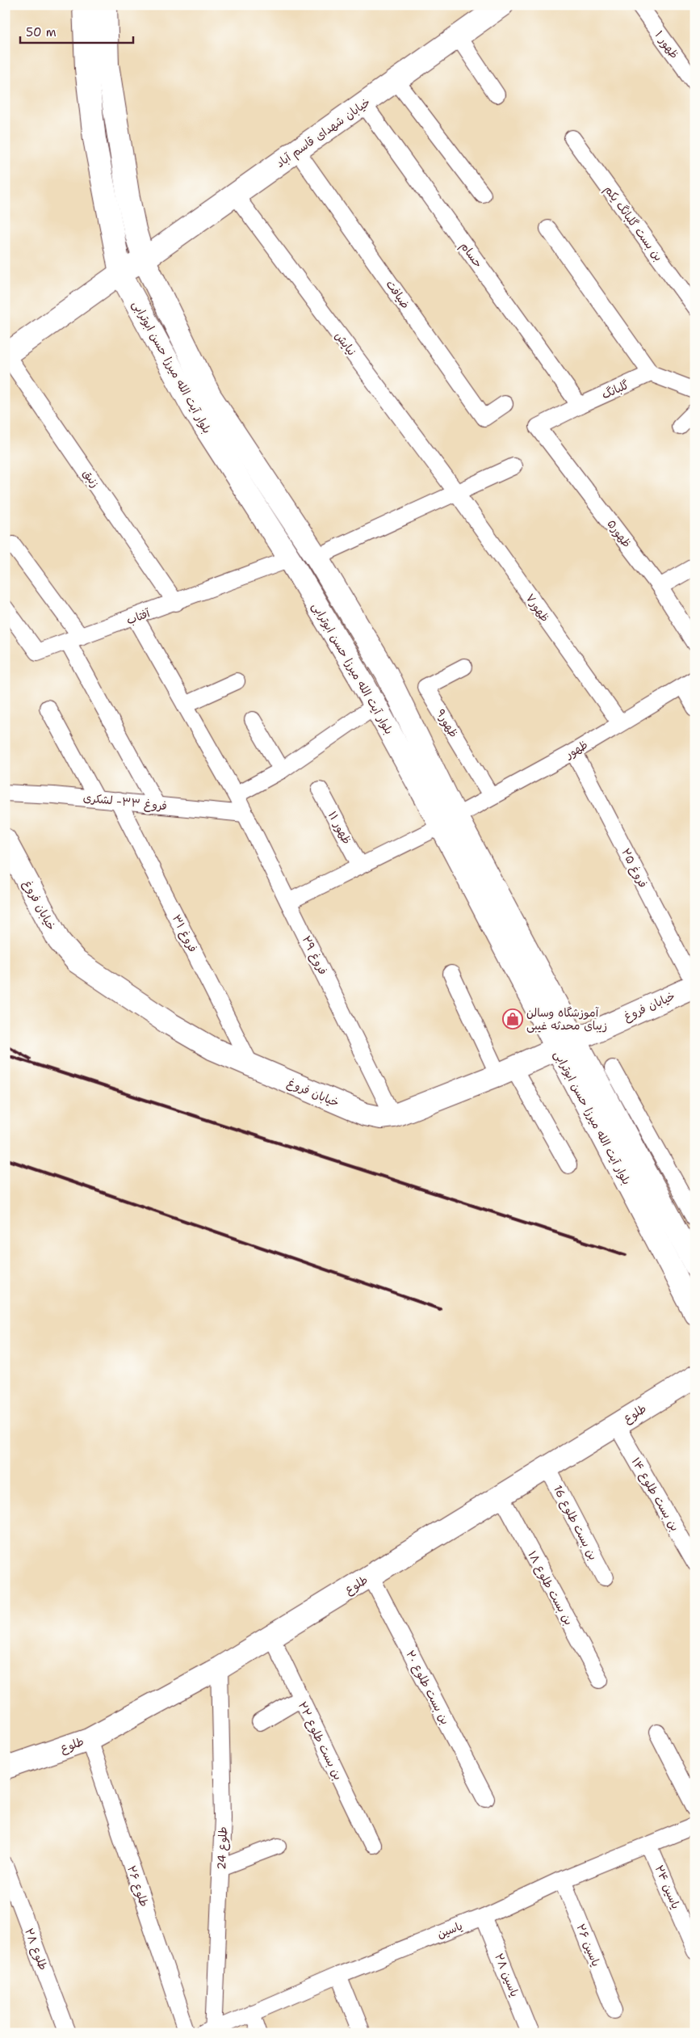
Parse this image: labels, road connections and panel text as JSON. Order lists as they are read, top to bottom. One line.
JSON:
{"streets":{"main road":["خیابان شهدای قاسم آباد","بلوار آیت الله میرزا حسن ابوترابی","خیابان فروغ","طلوع"],"street":["ظهور ۱","بن بست گلبانگ یکم","حسام","ضیافت","نيايش","گلبانگ","زنبق","ظهور۵","ظهور۷","آفتاب","ظهور۹","ظهور","فروغ ۳۳- لشکری","ظهور ۱۱","فروغ ۲۵","فروغ ۳۱","فروغ ۲۹","بن بست طلوع ۱۴","بن بست طلوع 16","بن بست طلوع ۱۸","بن بست طلوع ۲۰","بن بست طلوع ۲۲","طلوع 24","طلوع ۲۶","یاسین ۲۴","یاسین","یاسین ۲۶","طلوع ۲۸","یاسین ۲۸"]},"crossings":[["خیابان شهدای قاسم آباد","حسام"],["خیابان شهدای قاسم آباد","ضیافت"],["خیابان شهدای قاسم آباد","نيايش"],["خیابان شهدای قاسم آباد","بلوار آیت الله میرزا حسن ابوترابی"],["حسام","گلبانگ"],["نيايش","ظهور۷"],["بلوار آیت الله میرزا حسن ابوترابی","آفتاب"],["بلوار آیت الله میرزا حسن ابوترابی","ظهور"],["بلوار آیت الله میرزا حسن ابوترابی","خیابان فروغ"],["گلبانگ","ظهور۵"],["زنبق","آفتاب"],["ظهور۷","ظهور"],["آفتاب","فروغ ۲۹"],["ظهور۹","ظهور"],["ظهور","ظهور ۱۱"],["ظهور","فروغ ۲۵"],["ظهور","فروغ ۲۹"],["فروغ ۳۳- لشکری","فروغ ۳۱"],["فروغ ۳۳- لشکری","فروغ ۲۹"],["فروغ ۲۵","خیابان فروغ"],["خیابان فروغ","فروغ ۳۱"],["خیابان فروغ","فروغ ۲۹"],["طلوع","بن بست طلوع ۱۴"],["طلوع","بن بست طلوع 16"],["طلوع","بن بست طلوع ۱۸"],["طلوع","بن بست طلوع ۲۰"],["طلوع","بن بست طلوع ۲۲"],["طلوع","طلوع 24"],["طلوع","طلوع ۲۶"],["طلوع 24","یاسین"],["یاسین ۲۴","یاسین"],["یاسین","یاسین ۲۶"],["یاسین","یاسین ۲۸"]],"places":{"shop":["آموزشگاه وسالن زیبای محدثه غیبی"]},"scale_bar":"50 m"}
